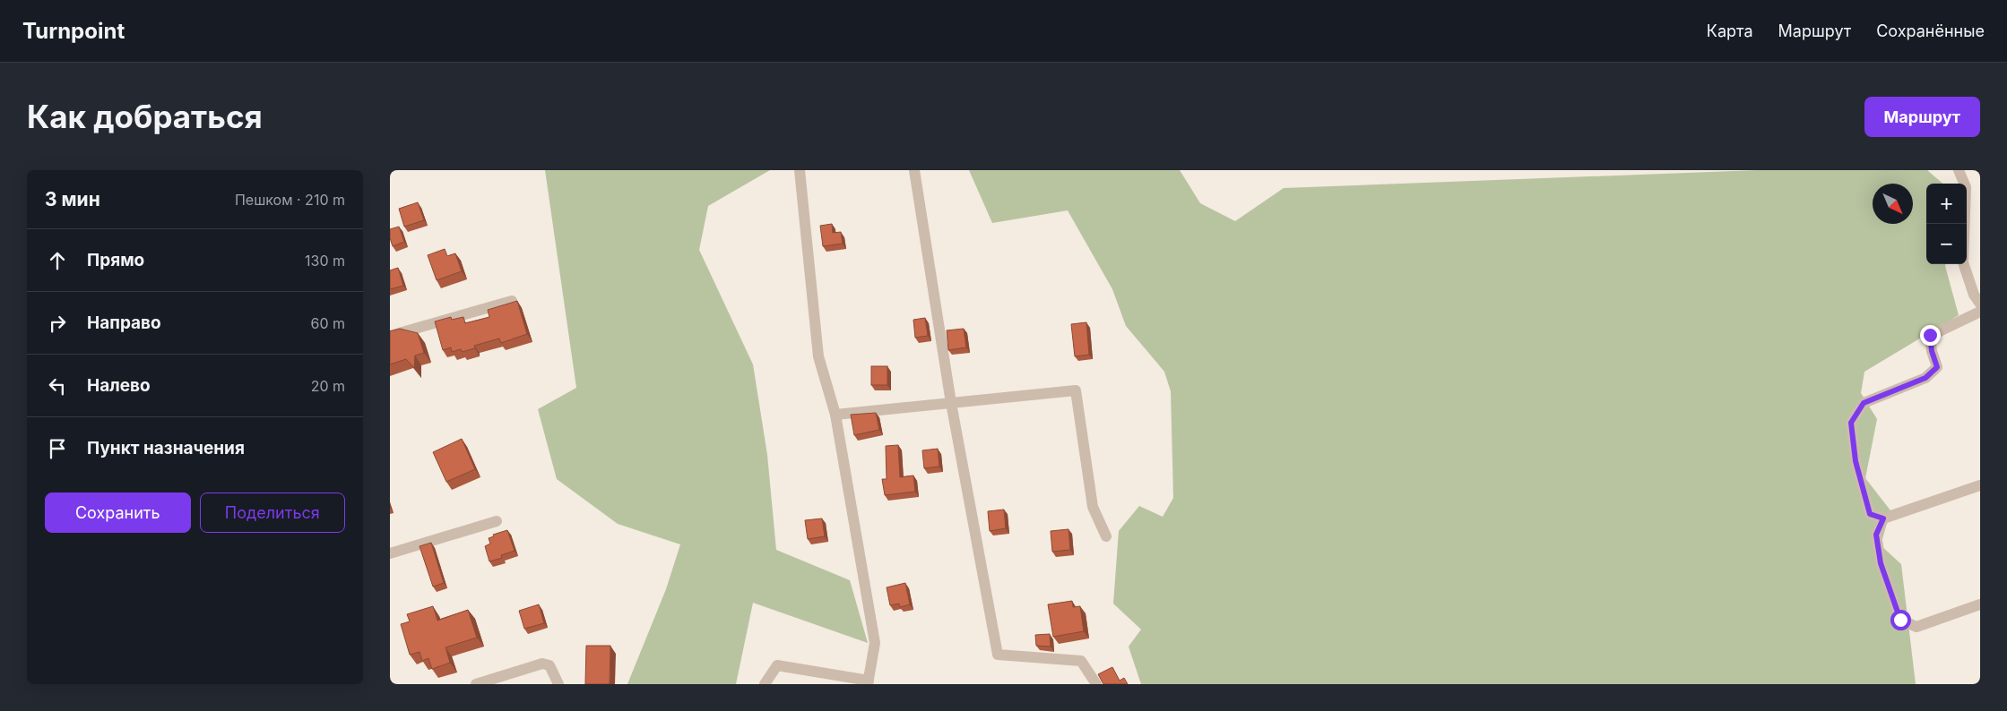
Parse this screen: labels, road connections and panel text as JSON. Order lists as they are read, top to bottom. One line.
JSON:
{"north":"bottom right","page":{"header":"Turnpoint","nav":["Карта","Маршрут","Сохранённые"],"buttons":["Маршрут",["Сохранить","Поделиться"]],"title":"Как добраться","heading":["3 мин","Пешком · 210 m"],"map_buttons":["+","−"],"list":[["Прямо","130 m"],["Направо","60 m"],["Налево","20 m"],"Пункт назначения"]}}
